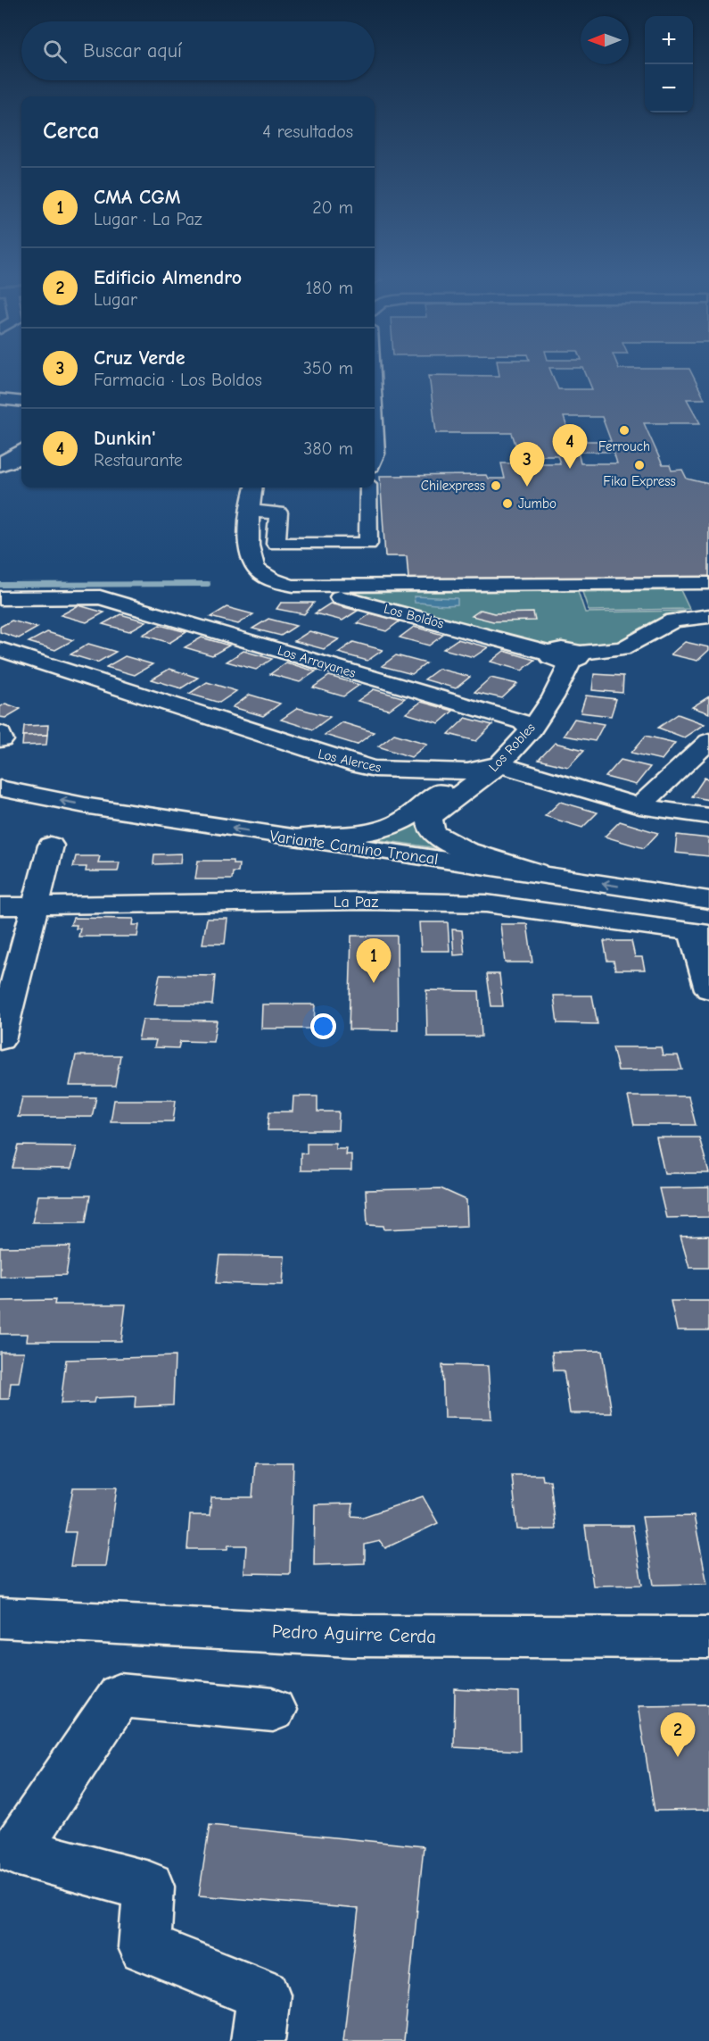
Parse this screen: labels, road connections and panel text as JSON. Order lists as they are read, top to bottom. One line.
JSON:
{"streets":{"street":["Los Boldos","Los Arrayanes","Los Robles","Los Alerces","Variante Camino Troncal","La Paz","Pedro Aguirre Cerda"]},"crossings":[["Los Boldos","Los Robles"],["Los Arrayanes","Los Robles"],["Los Robles","Los Alerces"],["Los Robles","Variante Camino Troncal"]],"one_way":["Variante Camino Troncal"],"places":["Ferrouch","Fika Express","Chilexpress","Jumbo"],"north":"left","page":{"map_buttons":["+","−"],"search":"Buscar aquí","heading":["Cerca","4 resultados"],"list":[{"mark":"1","name":"CMA CGM","note":"Lugar · La Paz","value":"20 m"},{"mark":"2","name":"Edificio Almendro","note":"Lugar","value":"180 m"},{"mark":"3","name":"Cruz Verde","note":"Farmacia · Los Boldos","value":"350 m"},{"mark":"4","name":"Dunkin'","note":"Restaurante","value":"380 m"}],"pins":["4","3","1","2"]}}
